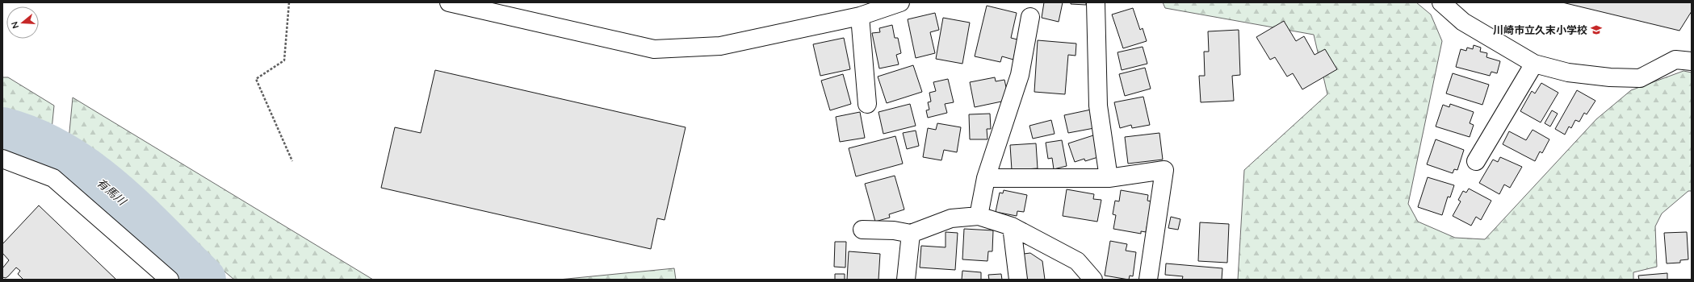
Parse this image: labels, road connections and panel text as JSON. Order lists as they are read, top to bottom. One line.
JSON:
{"water":["有馬川"],"places":{"school or university":["川崎市立久末小学校"]},"north":"left"}
